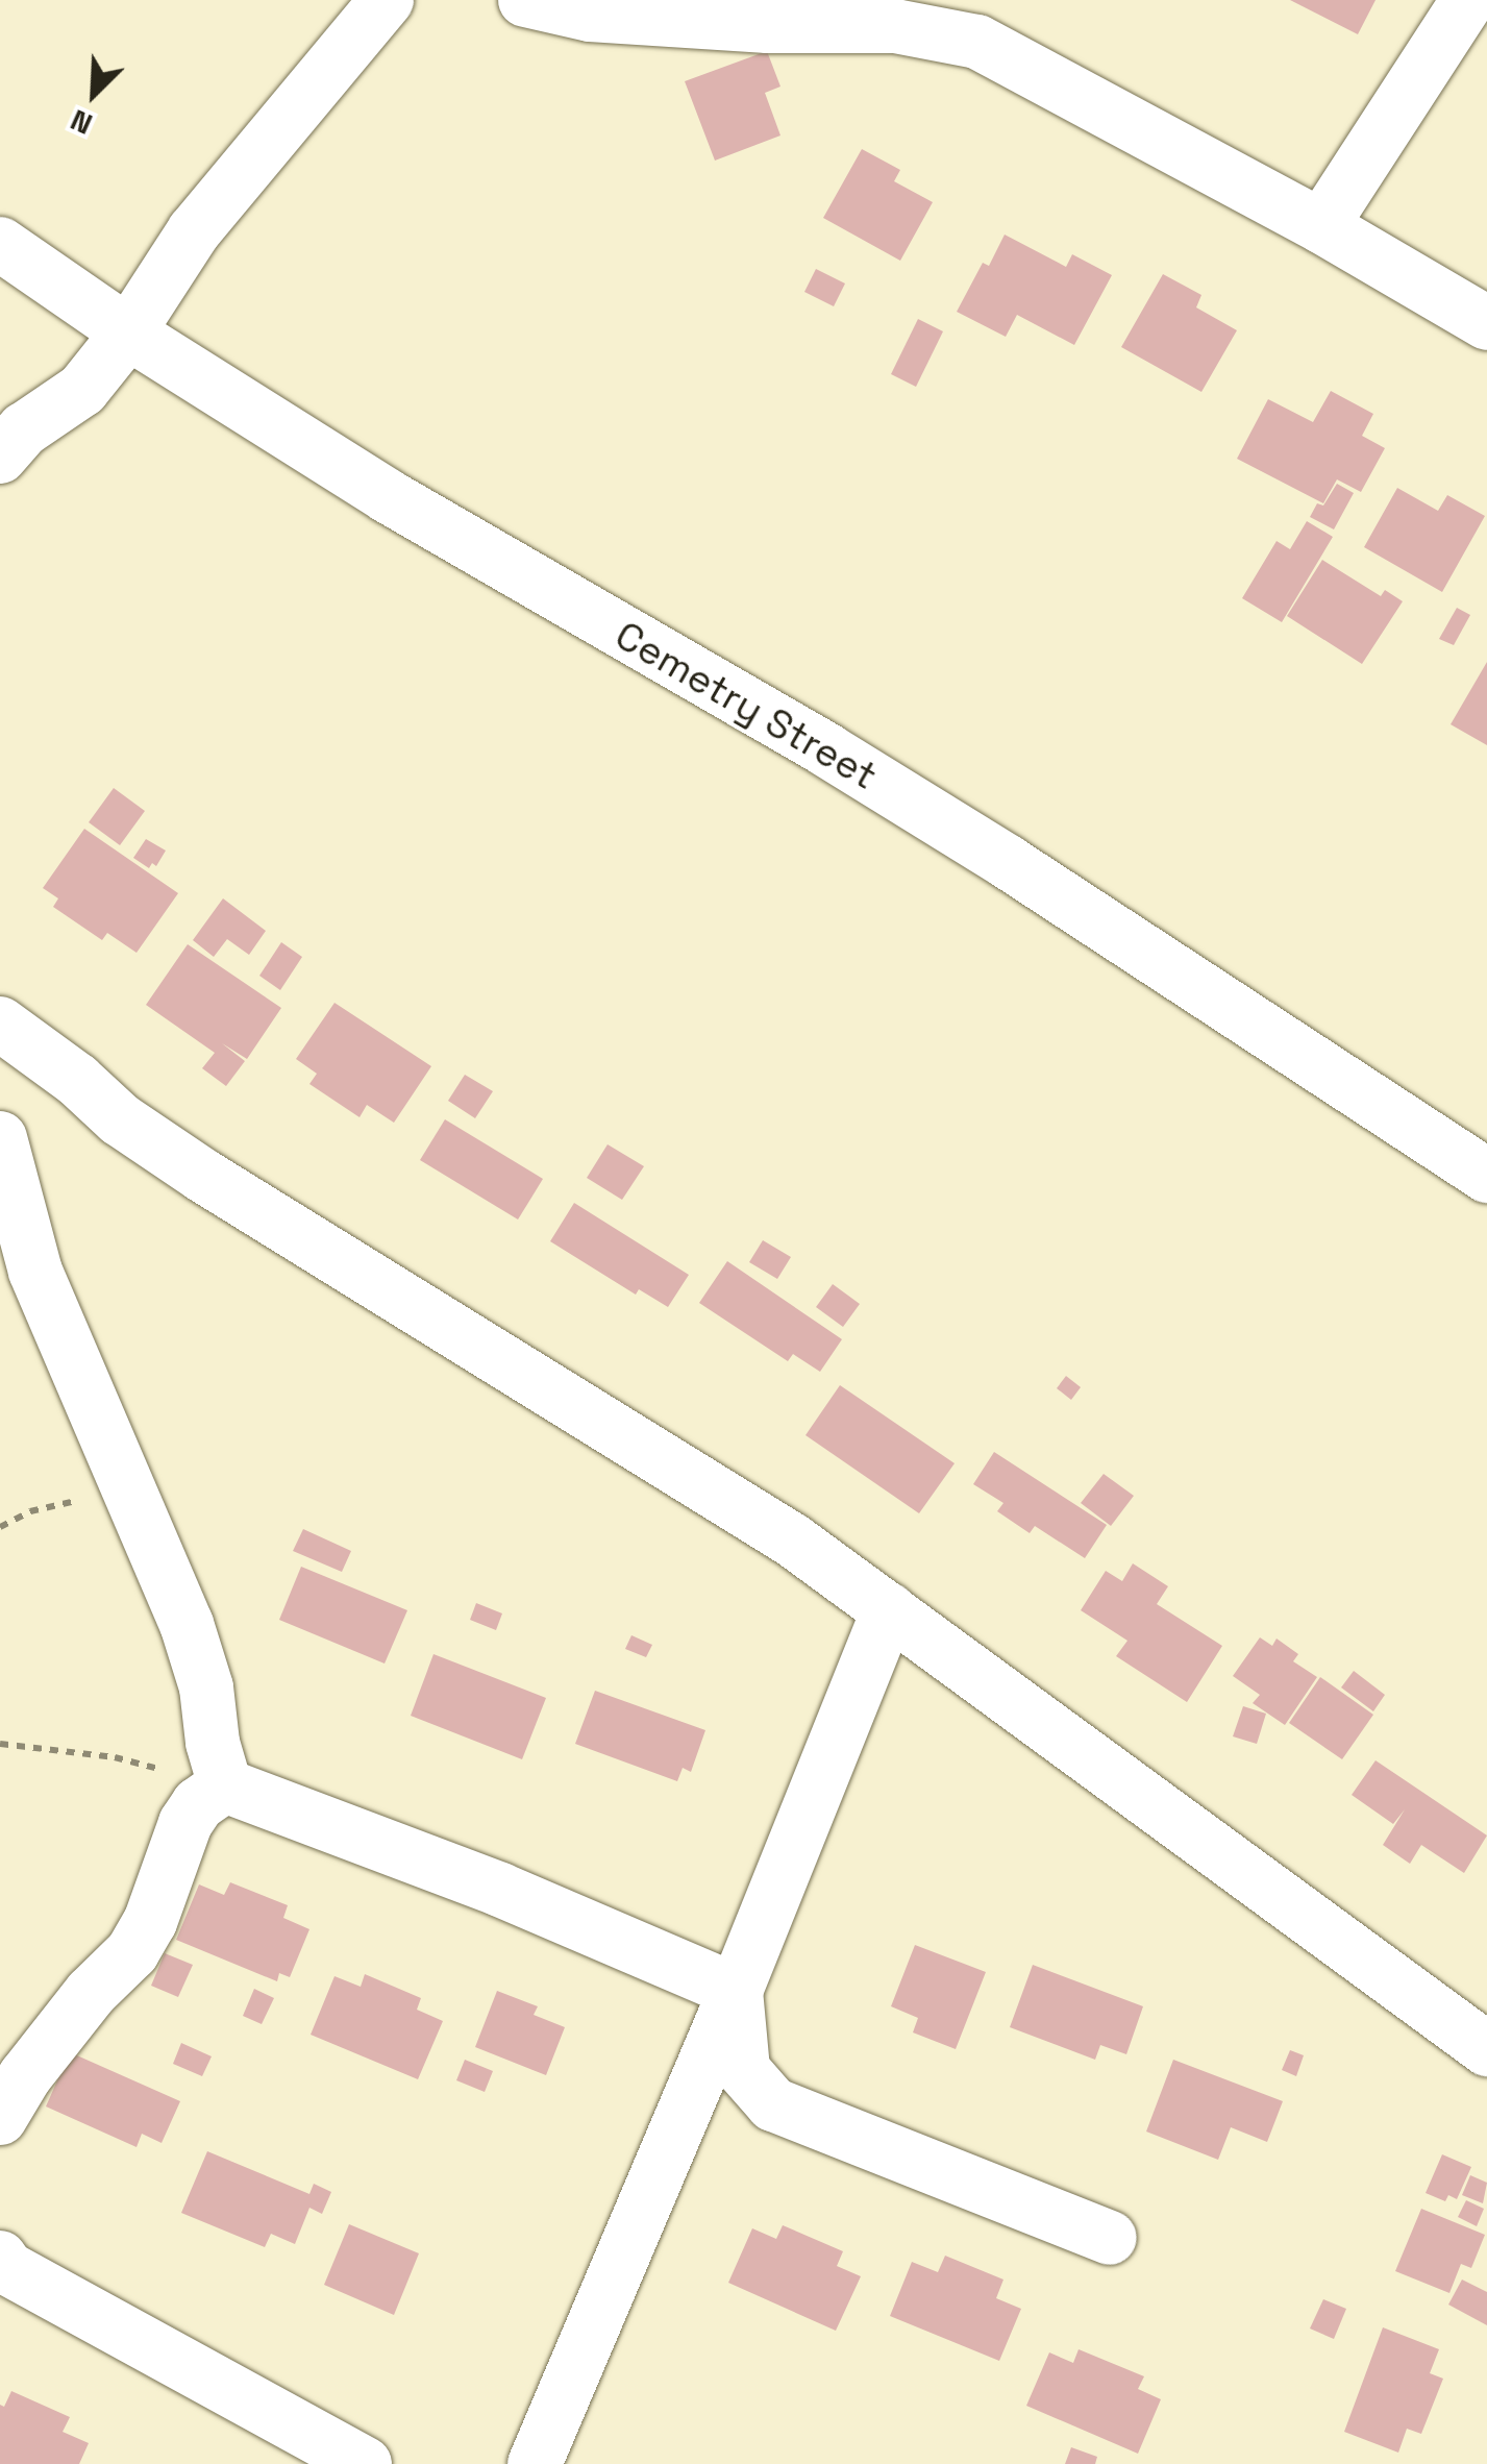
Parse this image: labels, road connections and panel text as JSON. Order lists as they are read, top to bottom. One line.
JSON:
{"streets":{"street":["Cemetry Street"]},"north":"bottom left"}
